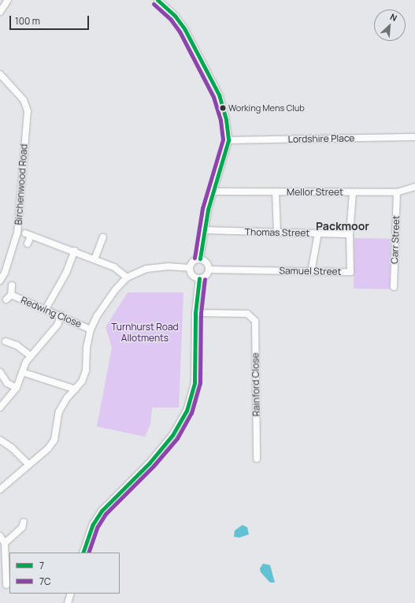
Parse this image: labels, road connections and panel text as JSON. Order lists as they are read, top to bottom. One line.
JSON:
{"streets":{"street":["Lordshire Place","Birchenwood Road","Mellor Street","Thomas Street","Carr Street","Samuel Street","Redwing Close","Rainford Close"]},"crossings":[["Mellor Street","Carr Street"],["Mellor Street","Samuel Street"],["Thomas Street","Samuel Street"]],"districts":["Packmoor"],"parks":["Turnhurst Road Allotments"],"places":["Working Mens Club"],"lines":["transit line 7","transit line 7C"],"legend":["7","7C"],"scale_bar":"100 m","north":"top right"}
